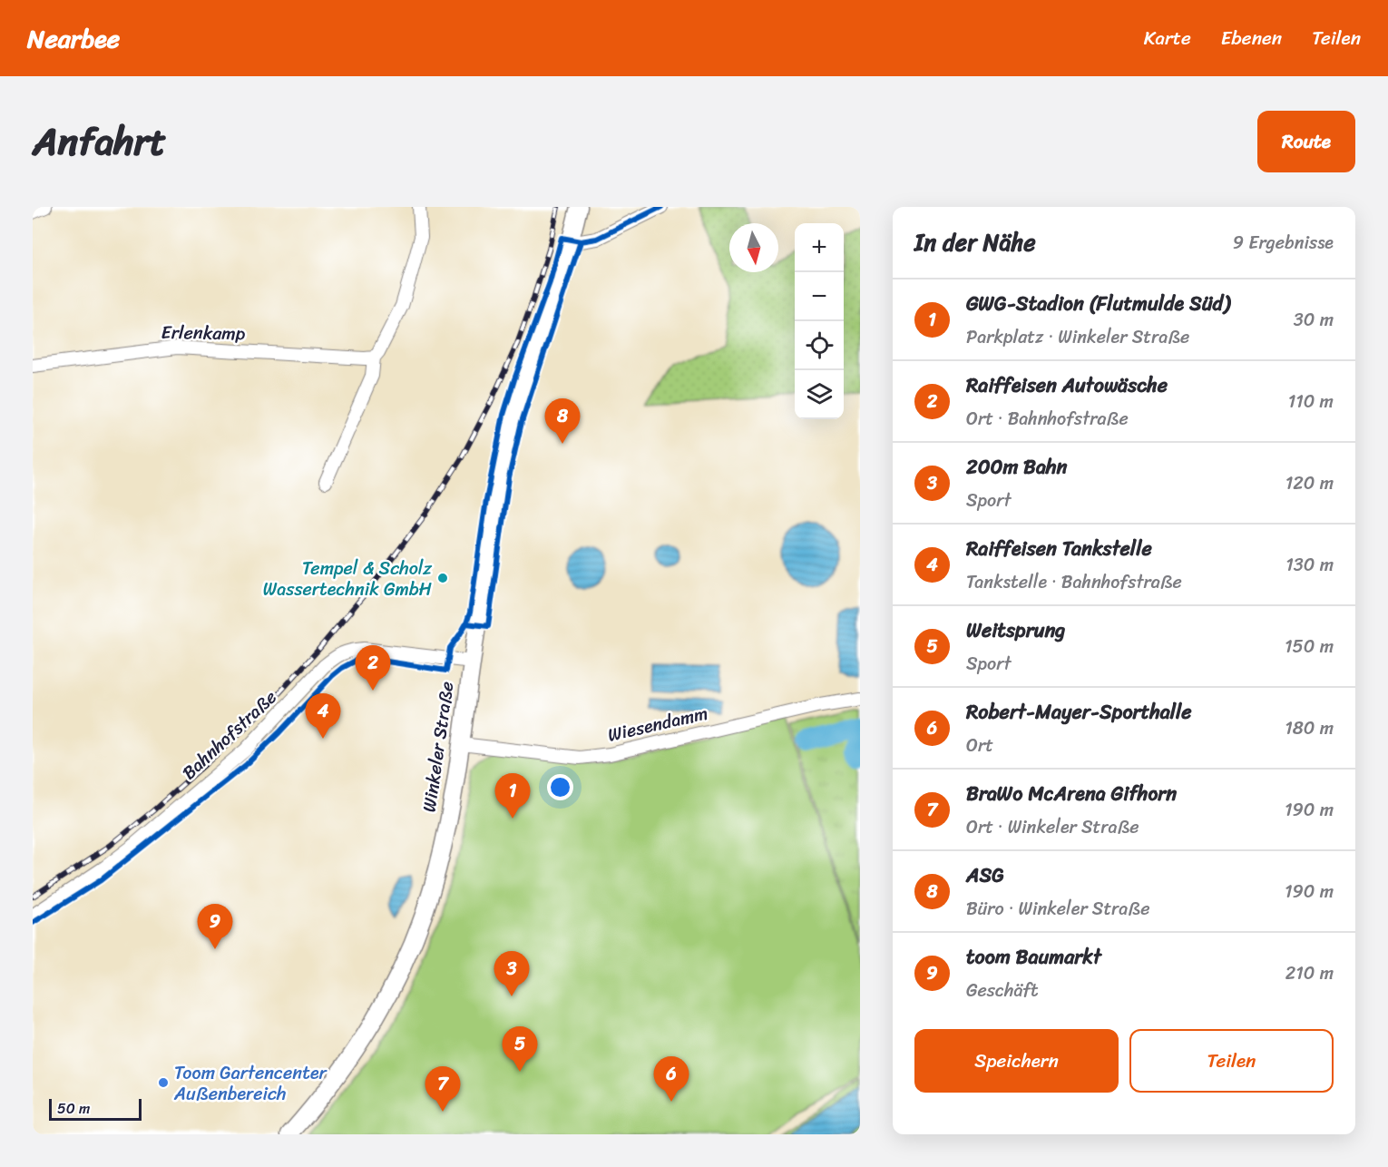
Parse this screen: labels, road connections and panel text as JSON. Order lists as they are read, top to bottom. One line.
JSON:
{"streets":{"street":["Erlenkamp","Wiesendamm","Bahnhofstraße","Winkeler Straße"]},"crossings":[["Wiesendamm","Winkeler Straße"],["Bahnhofstraße","Winkeler Straße"]],"places":["Tempel & Scholz Wassertechnik GmbH","Toom Gartencenter Außenbereich"],"scale_bar":"50 m","north":"bottom","page":{"header":"Nearbee","nav":["Karte","Ebenen","Teilen"],"title":"Anfahrt","buttons":["Route",["Speichern","Teilen"]],"heading":["In der Nähe","9 Ergebnisse"],"map_buttons":["+","−"],"list":[{"mark":"1","name":"GWG-Stadion (Flutmulde Süd)","note":"Parkplatz · Winkeler Straße","value":"30 m"},{"mark":"2","name":"Raiffeisen Autowäsche","note":"Ort · Bahnhofstraße","value":"110 m"},{"mark":"3","name":"200m Bahn","note":"Sport","value":"120 m"},{"mark":"4","name":"Raiffeisen Tankstelle","note":"Tankstelle · Bahnhofstraße","value":"130 m"},{"mark":"5","name":"Weitsprung","note":"Sport","value":"150 m"},{"mark":"6","name":"Robert-Mayer-Sporthalle","note":"Ort","value":"180 m"},{"mark":"7","name":"BraWo McArena Gifhorn","note":"Ort · Winkeler Straße","value":"190 m"},{"mark":"8","name":"ASG","note":"Büro · Winkeler Straße","value":"190 m"},{"mark":"9","name":"toom Baumarkt","note":"Geschäft","value":"210 m"}],"pins":["8","2","4","1","9","3","5","6","7"],"scale":"50 m"}}
